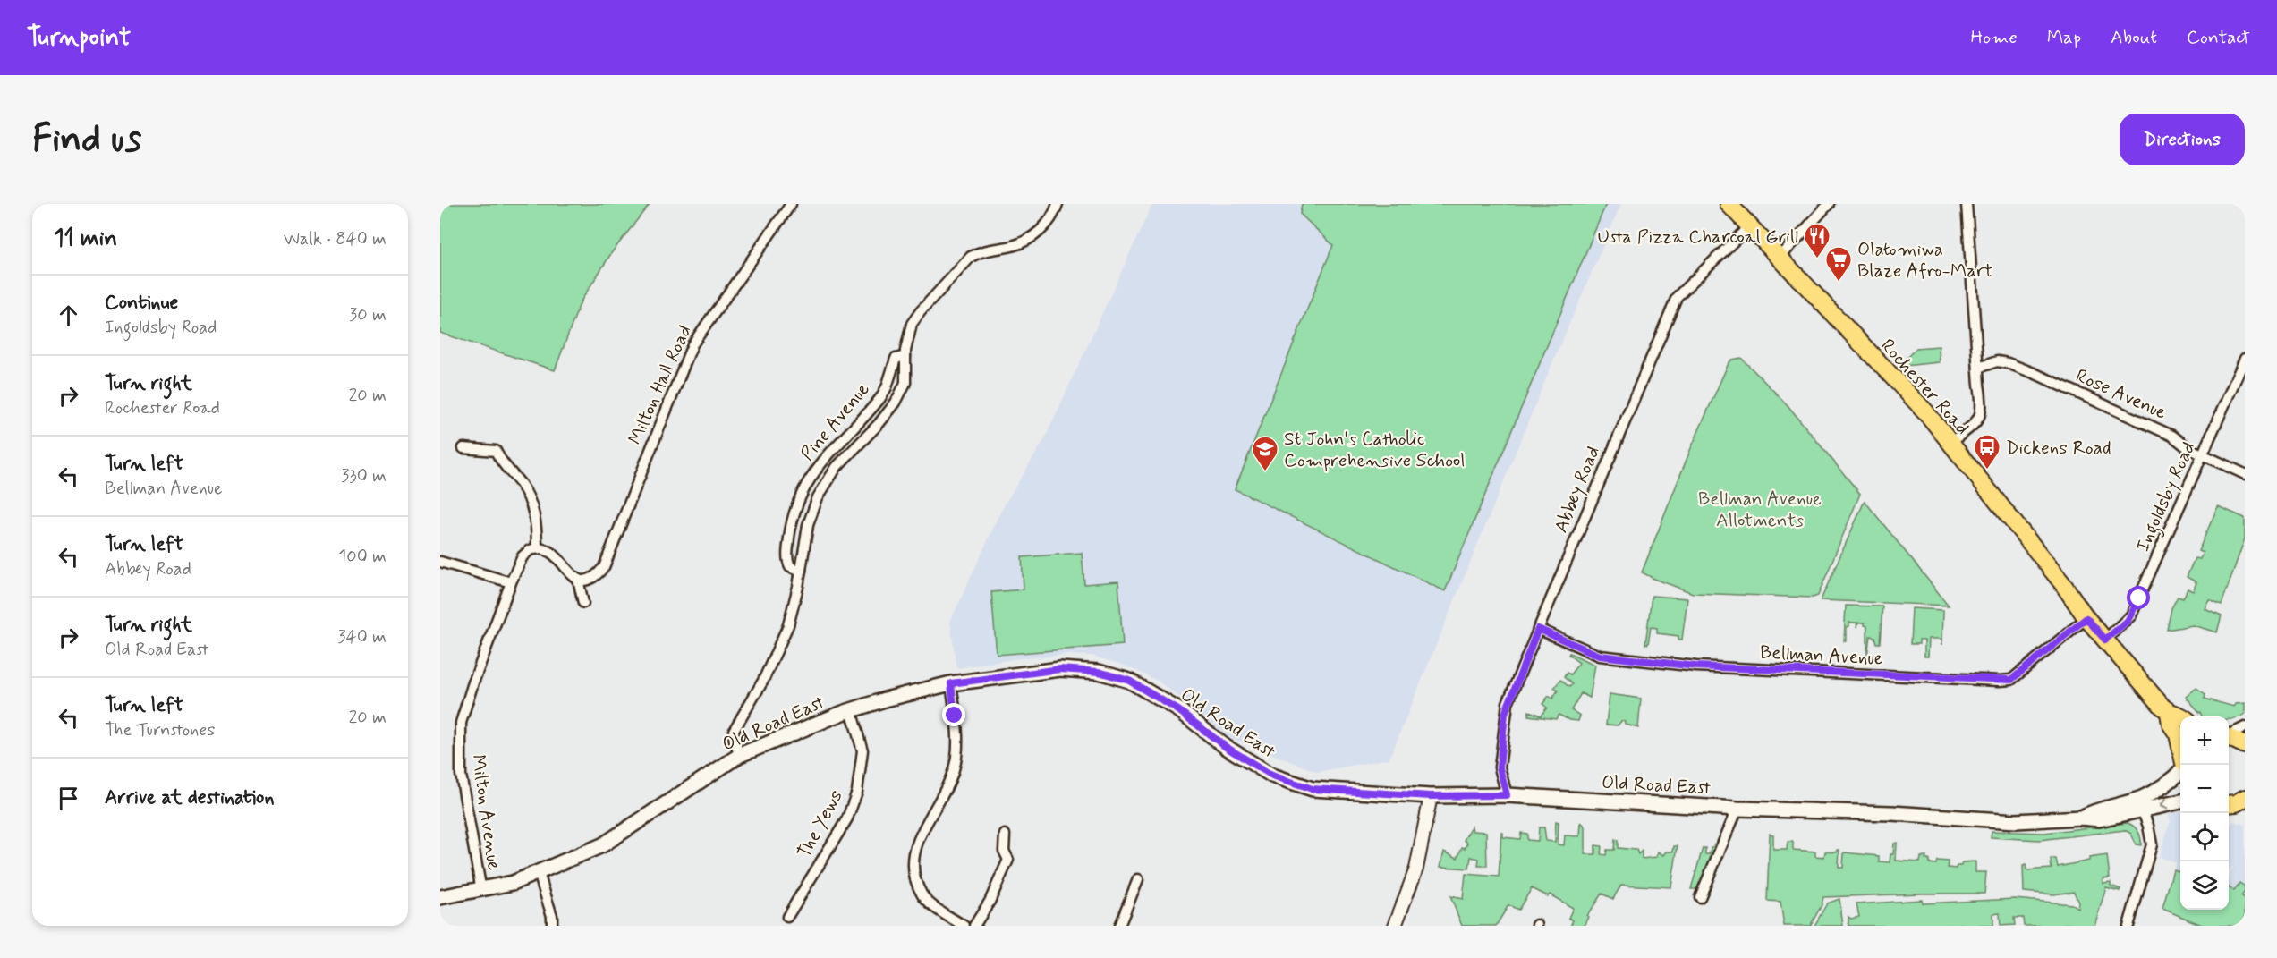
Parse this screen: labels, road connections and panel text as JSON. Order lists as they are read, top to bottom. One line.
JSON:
{"streets":{"main road":["Rochester Road","Old Road East"],"street":["Milton Hall Road","Rose Avenue","Pine Avenue","Abbey Road","Ingoldsby Road","Bellman Avenue","Milton Avenue","The Yews"]},"crossings":[["Rochester Road","Abbey Road"],["Rochester Road","Ingoldsby Road"],["Rochester Road","Bellman Avenue"],["Rose Avenue","Ingoldsby Road"],["Pine Avenue","Old Road East"],["Abbey Road","Bellman Avenue"],["Abbey Road","Old Road East"],["Old Road East","Milton Avenue"],["Old Road East","The Yews"]],"parks":["Bellman Avenue Allotments"],"places":{"restaurant":["Usta Pizza Charcoal Grill"],"supermarket":["Olatomiwa Blaze Afro-Mart"],"bus stop":["Dickens Road"],"school or university":["St John's Catholic Comprehensive School"]},"page":{"header":"Turnpoint","nav":["Home","Map","About","Contact"],"buttons":"Directions","title":"Find us","heading":["11 min","Walk · 840 m"],"list":[["Continue","Ingoldsby Road","30 m"],["Turn right","Rochester Road","20 m"],["Turn left","Bellman Avenue","330 m"],["Turn left","Abbey Road","100 m"],["Turn right","Old Road East","340 m"],["Turn left","The Turnstones","20 m"],"Arrive at destination"],"map_buttons":["+","−"]}}
